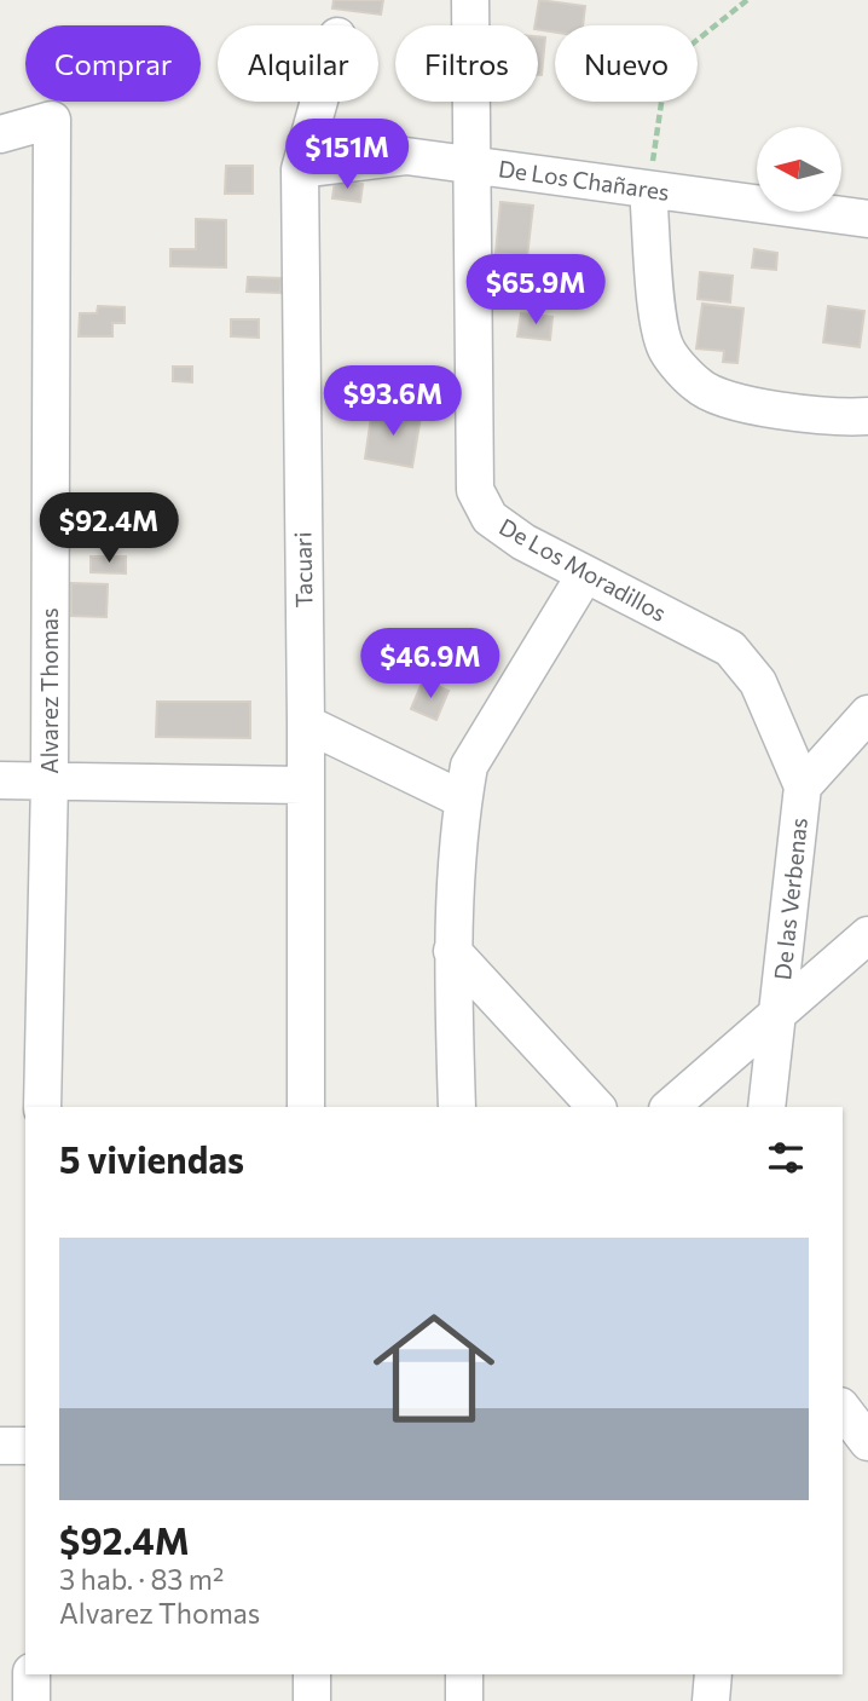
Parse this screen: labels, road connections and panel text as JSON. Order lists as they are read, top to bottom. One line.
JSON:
{"streets":{"street":["De Los Chañares","Tacuari","De Los Moradillos","Alvarez Thomas","De las Verbenas"]},"crossings":[["De Los Chañares","Tacuari"],["De Los Chañares","De Los Moradillos"],["De Los Moradillos","De las Verbenas"]],"north":"left","page":{"chip":["Comprar","Alquilar","Filtros","Nuevo"],"price":["$151M","$65.9M","$93.6M","$92.4M","$46.9M"],"heading":"5 viviendas","list":[{"name":"$92.4M","note":"3 hab. · 83 m² · Alvarez Thomas"}]}}
